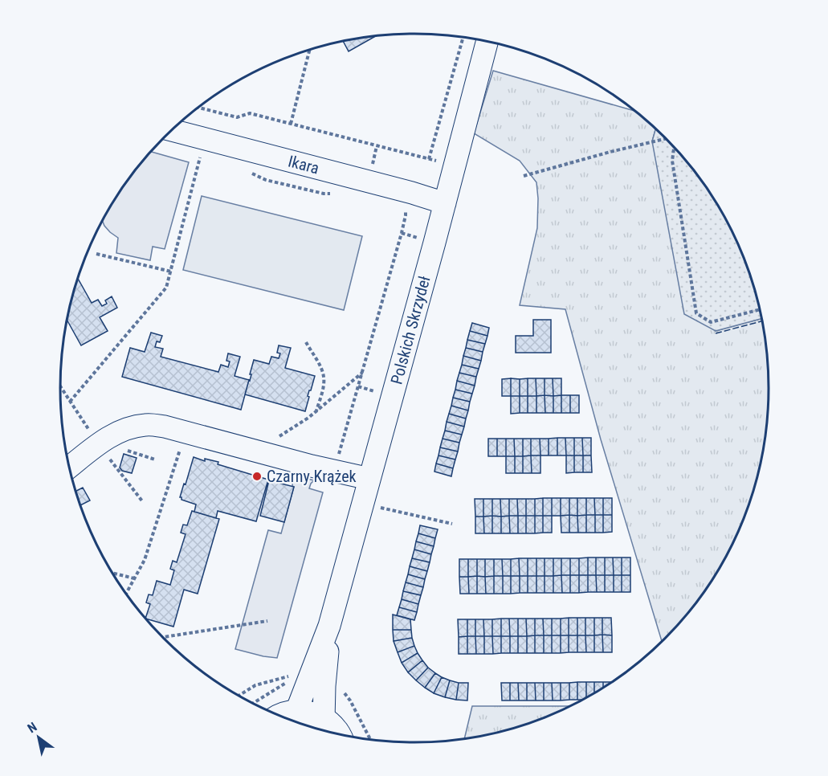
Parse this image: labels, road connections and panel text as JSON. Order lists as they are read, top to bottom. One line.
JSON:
{"streets":{"street":["Ikara","Polskich Skrzydeł"]},"crossings":[["Ikara","Polskich Skrzydeł"]],"places":["Czarny Krążek"],"north":"top left"}
